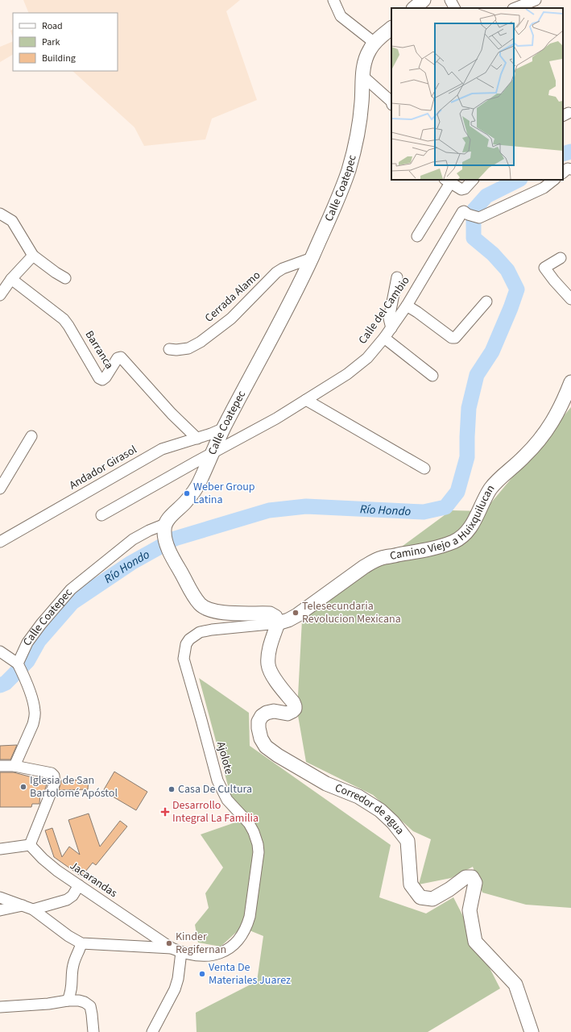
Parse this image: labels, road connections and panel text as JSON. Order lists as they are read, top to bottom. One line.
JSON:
{"streets":{"main road":["Calle Coatepec","Camino Viejo a Huixquilucan","Corredor de agua"],"street":["Cerrada Alamo","Calle del Cambio","Barranca","Andador Girasol","Ajolote","Jacarandas"]},"crossings":[["Calle Coatepec","Cerrada Alamo"],["Calle Coatepec","Calle del Cambio"],["Calle Coatepec","Andador Girasol"],["Barranca","Andador Girasol"],["Camino Viejo a Huixquilucan","Ajolote"],["Camino Viejo a Huixquilucan","Corredor de agua"],["Ajolote","Corredor de agua"],["Ajolote","Jacarandas"]],"water":["Río Hondo"],"places":{"other":["Weber Group Latina","Telesecundaria Revolucion Mexicana","Iglesia de San Bartolomé Apóstol","Casa De Cultura","Kinder Regifernan","Venta De Materiales Juarez"],"health":["Desarrollo Integral La Familia"]},"legend":["Road","Park","Building"]}
